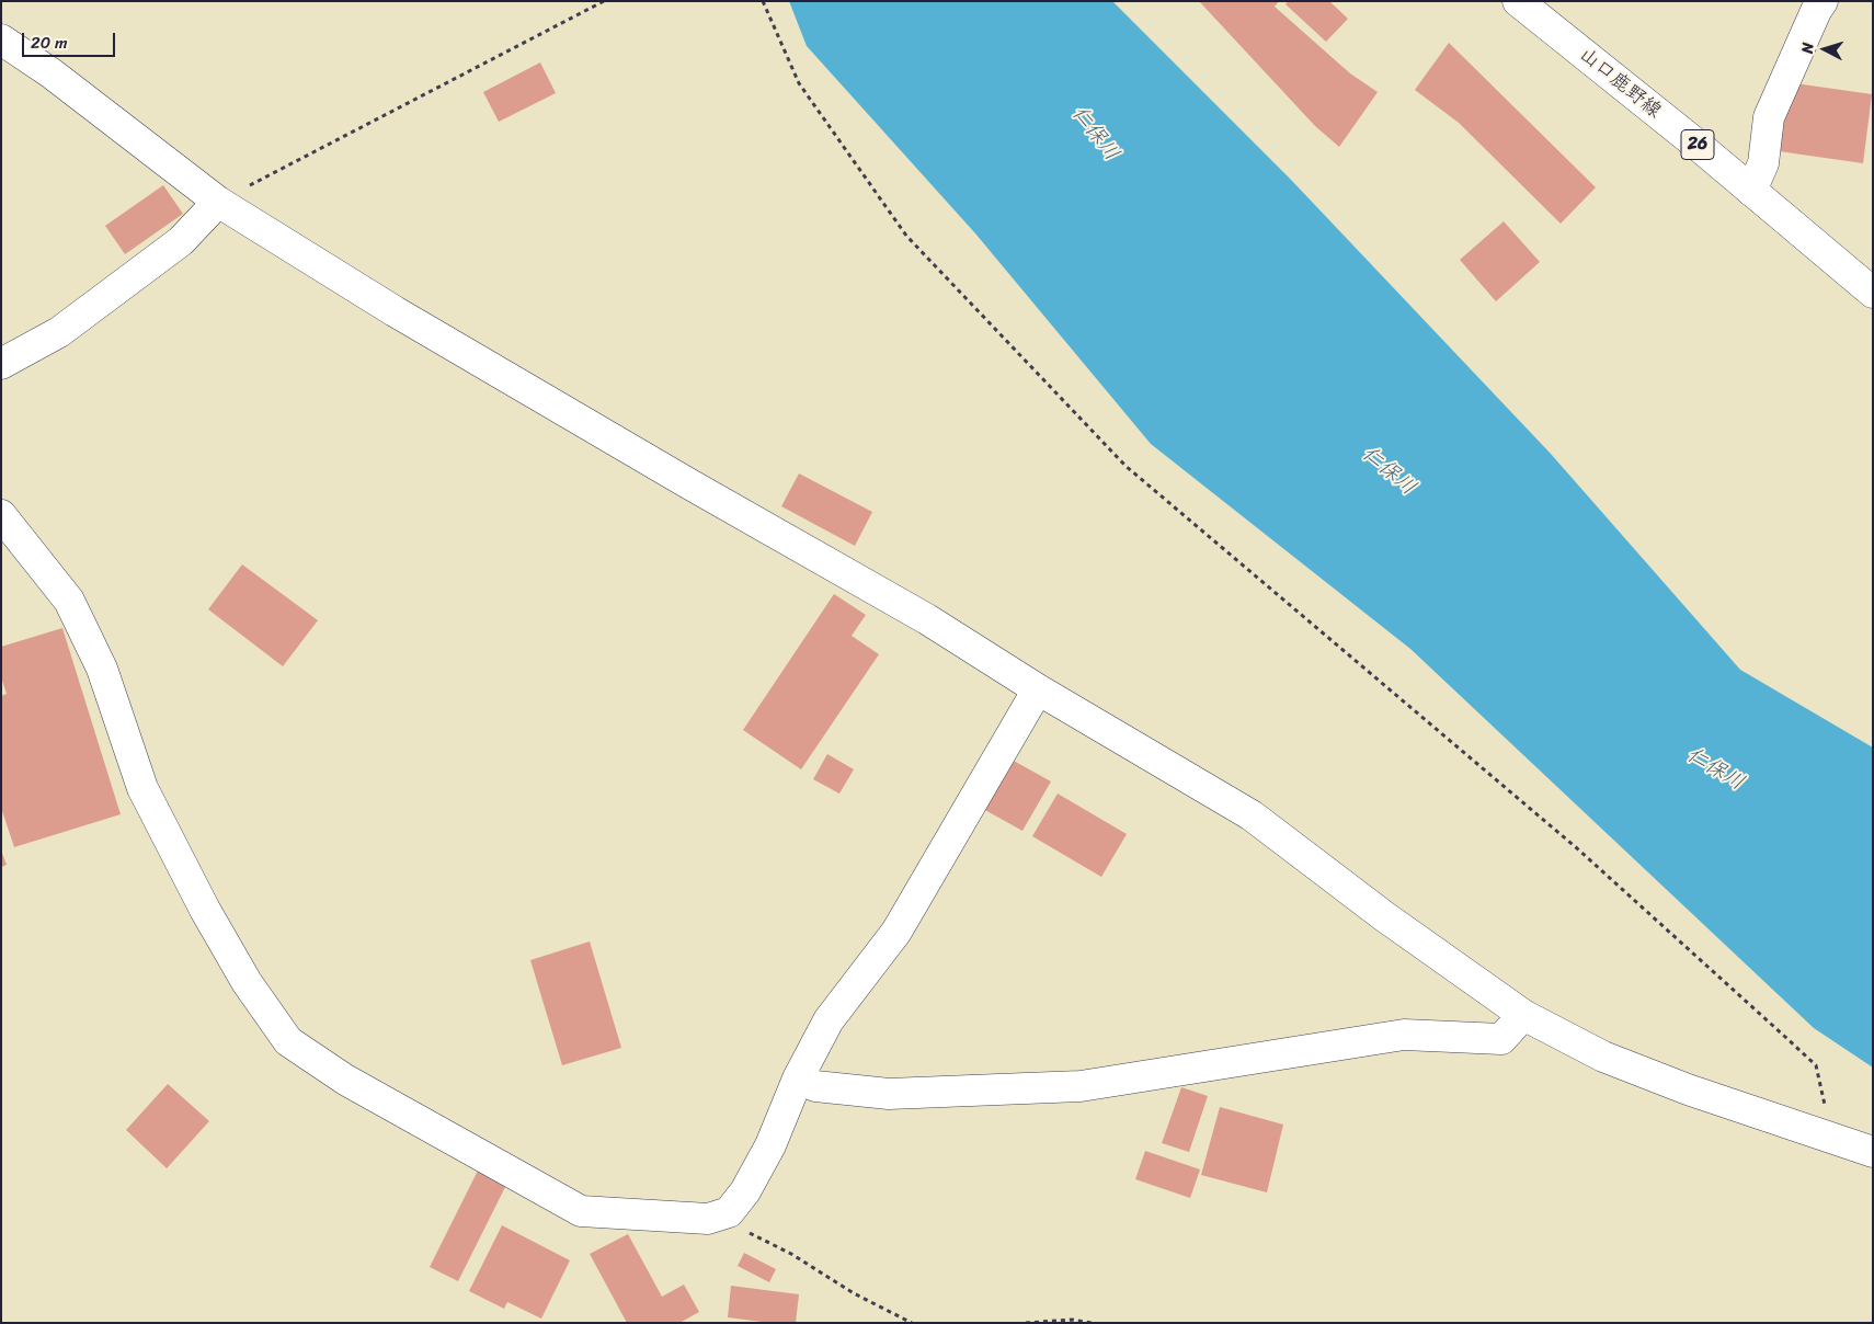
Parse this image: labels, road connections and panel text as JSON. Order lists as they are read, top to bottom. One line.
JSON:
{"streets":{"street":["山口鹿野線","26"]},"water":["仁保川"],"scale_bar":"20 m","north":"left"}
